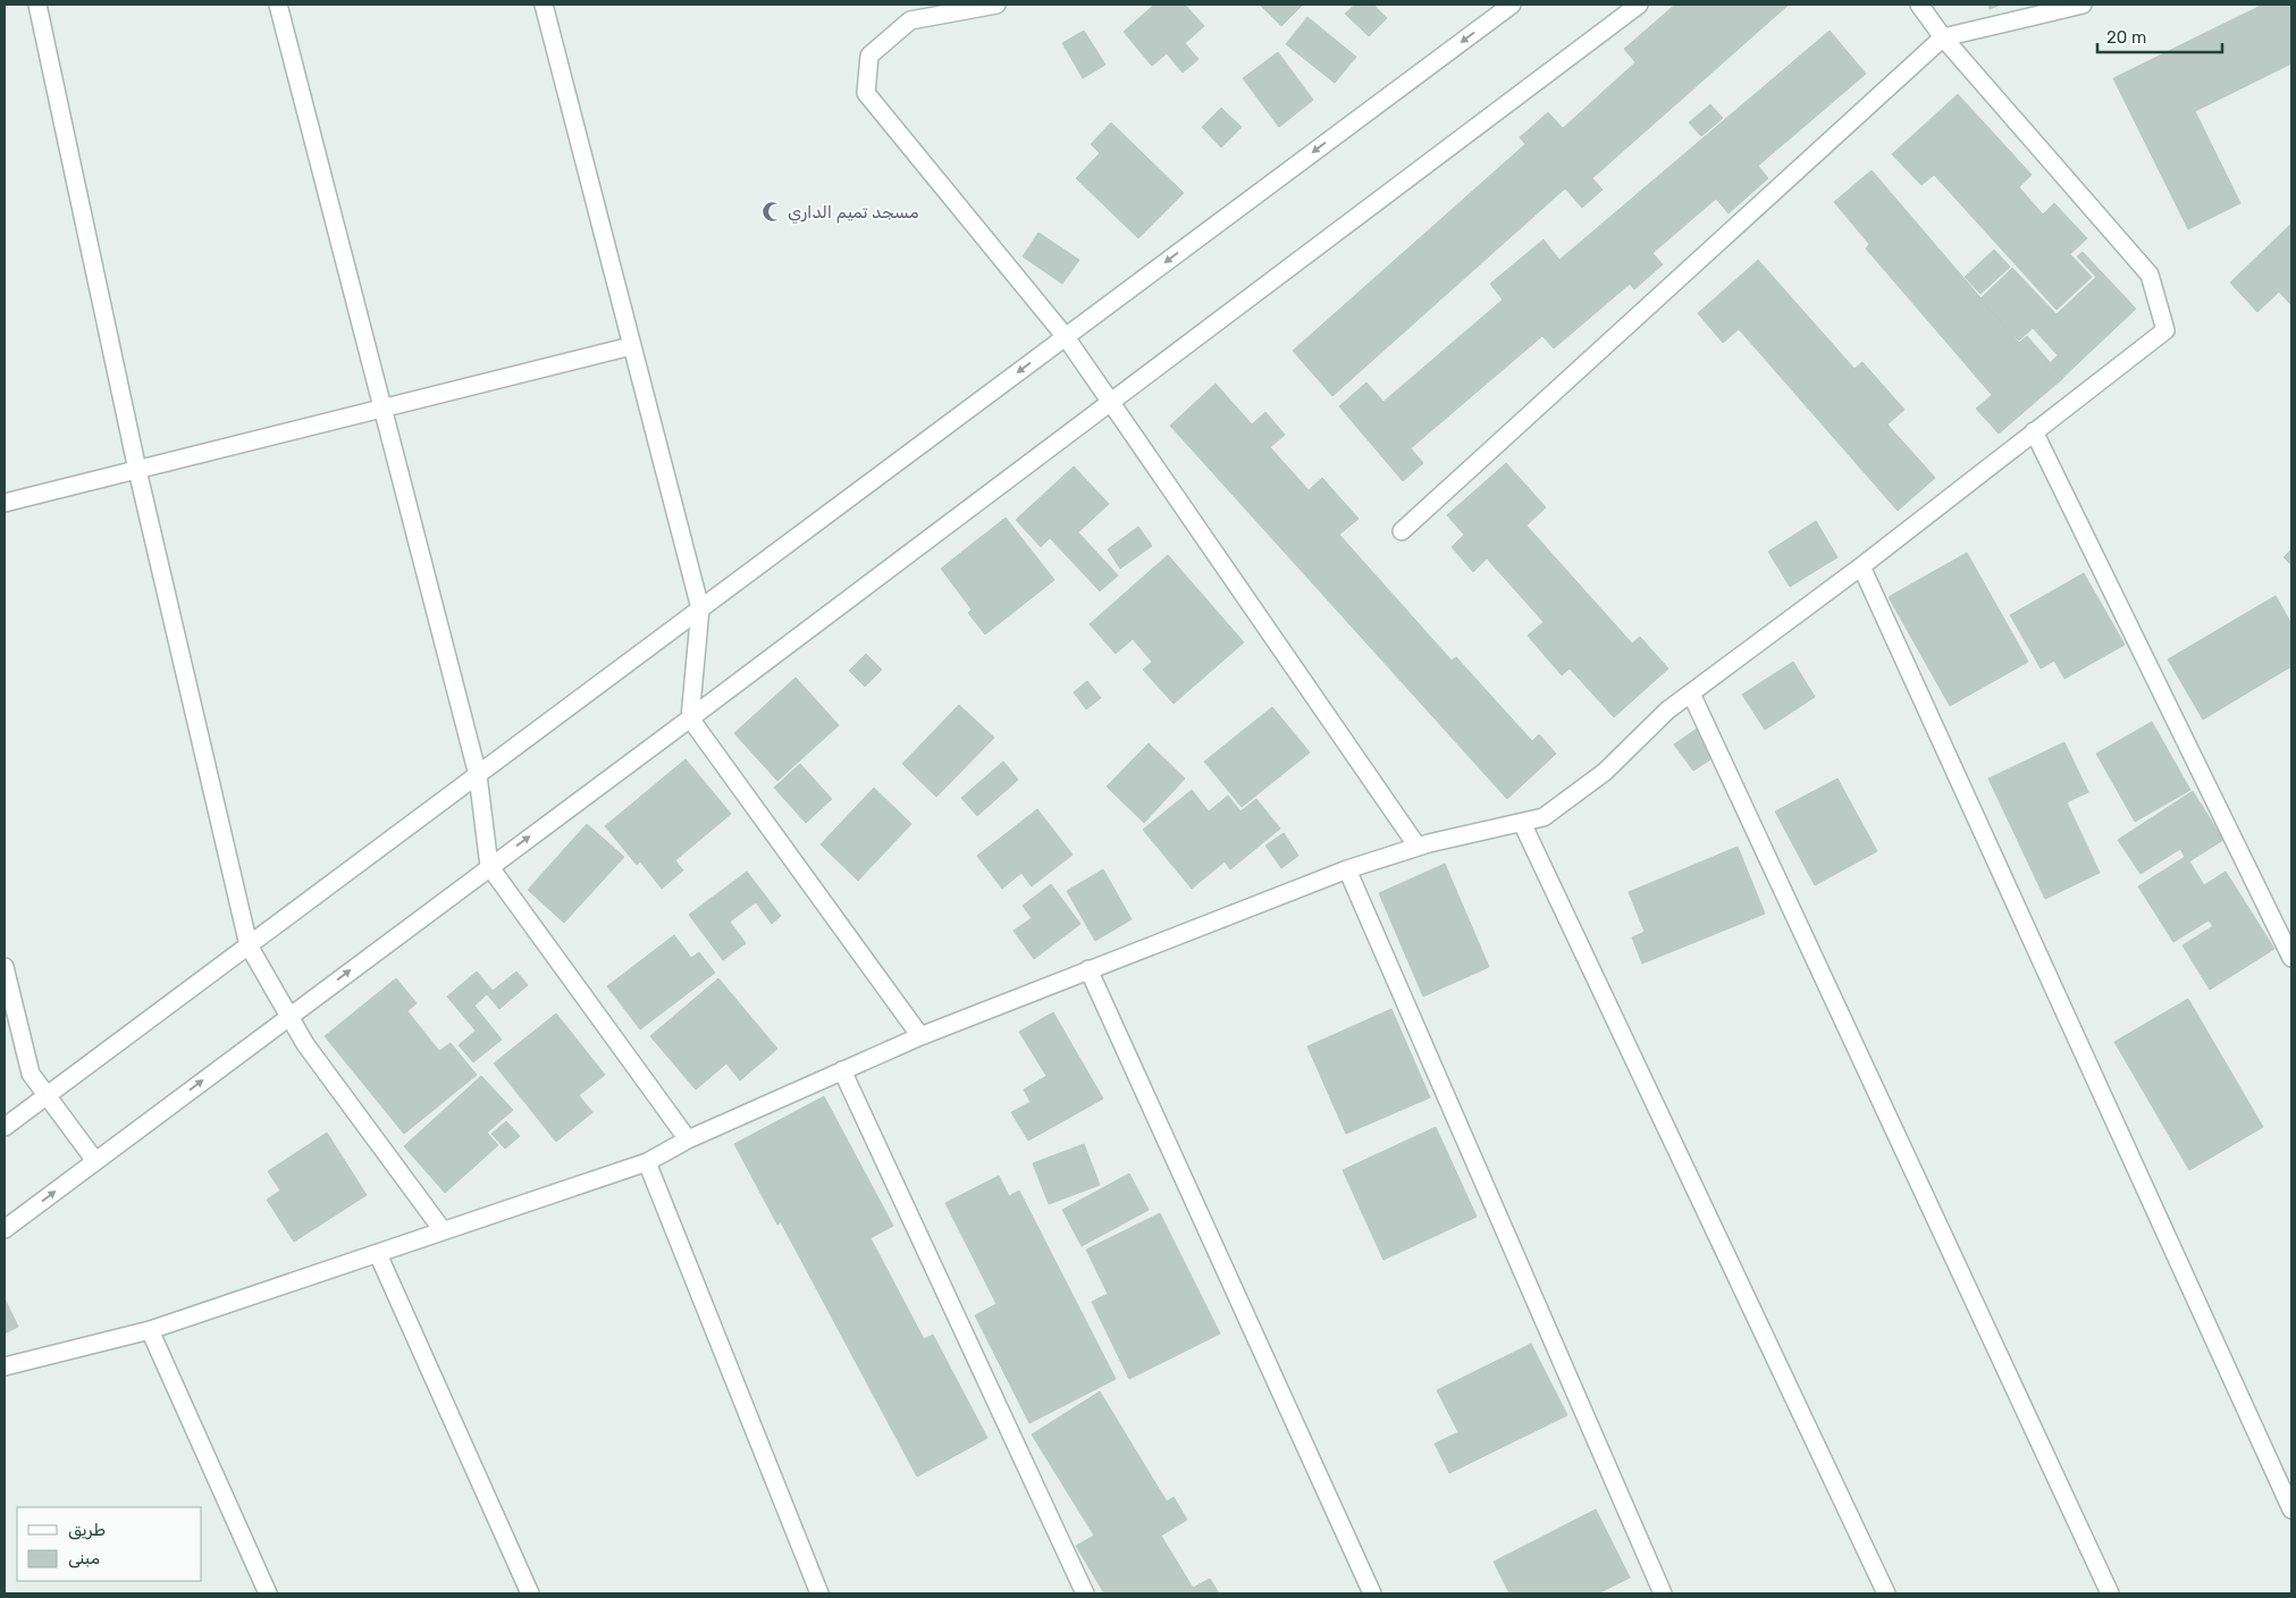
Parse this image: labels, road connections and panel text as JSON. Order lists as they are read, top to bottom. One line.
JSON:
{"places":{"mosque":["مسجد تميم الداري"]},"legend":["طريق","مبنى"],"scale_bar":"20 m"}
